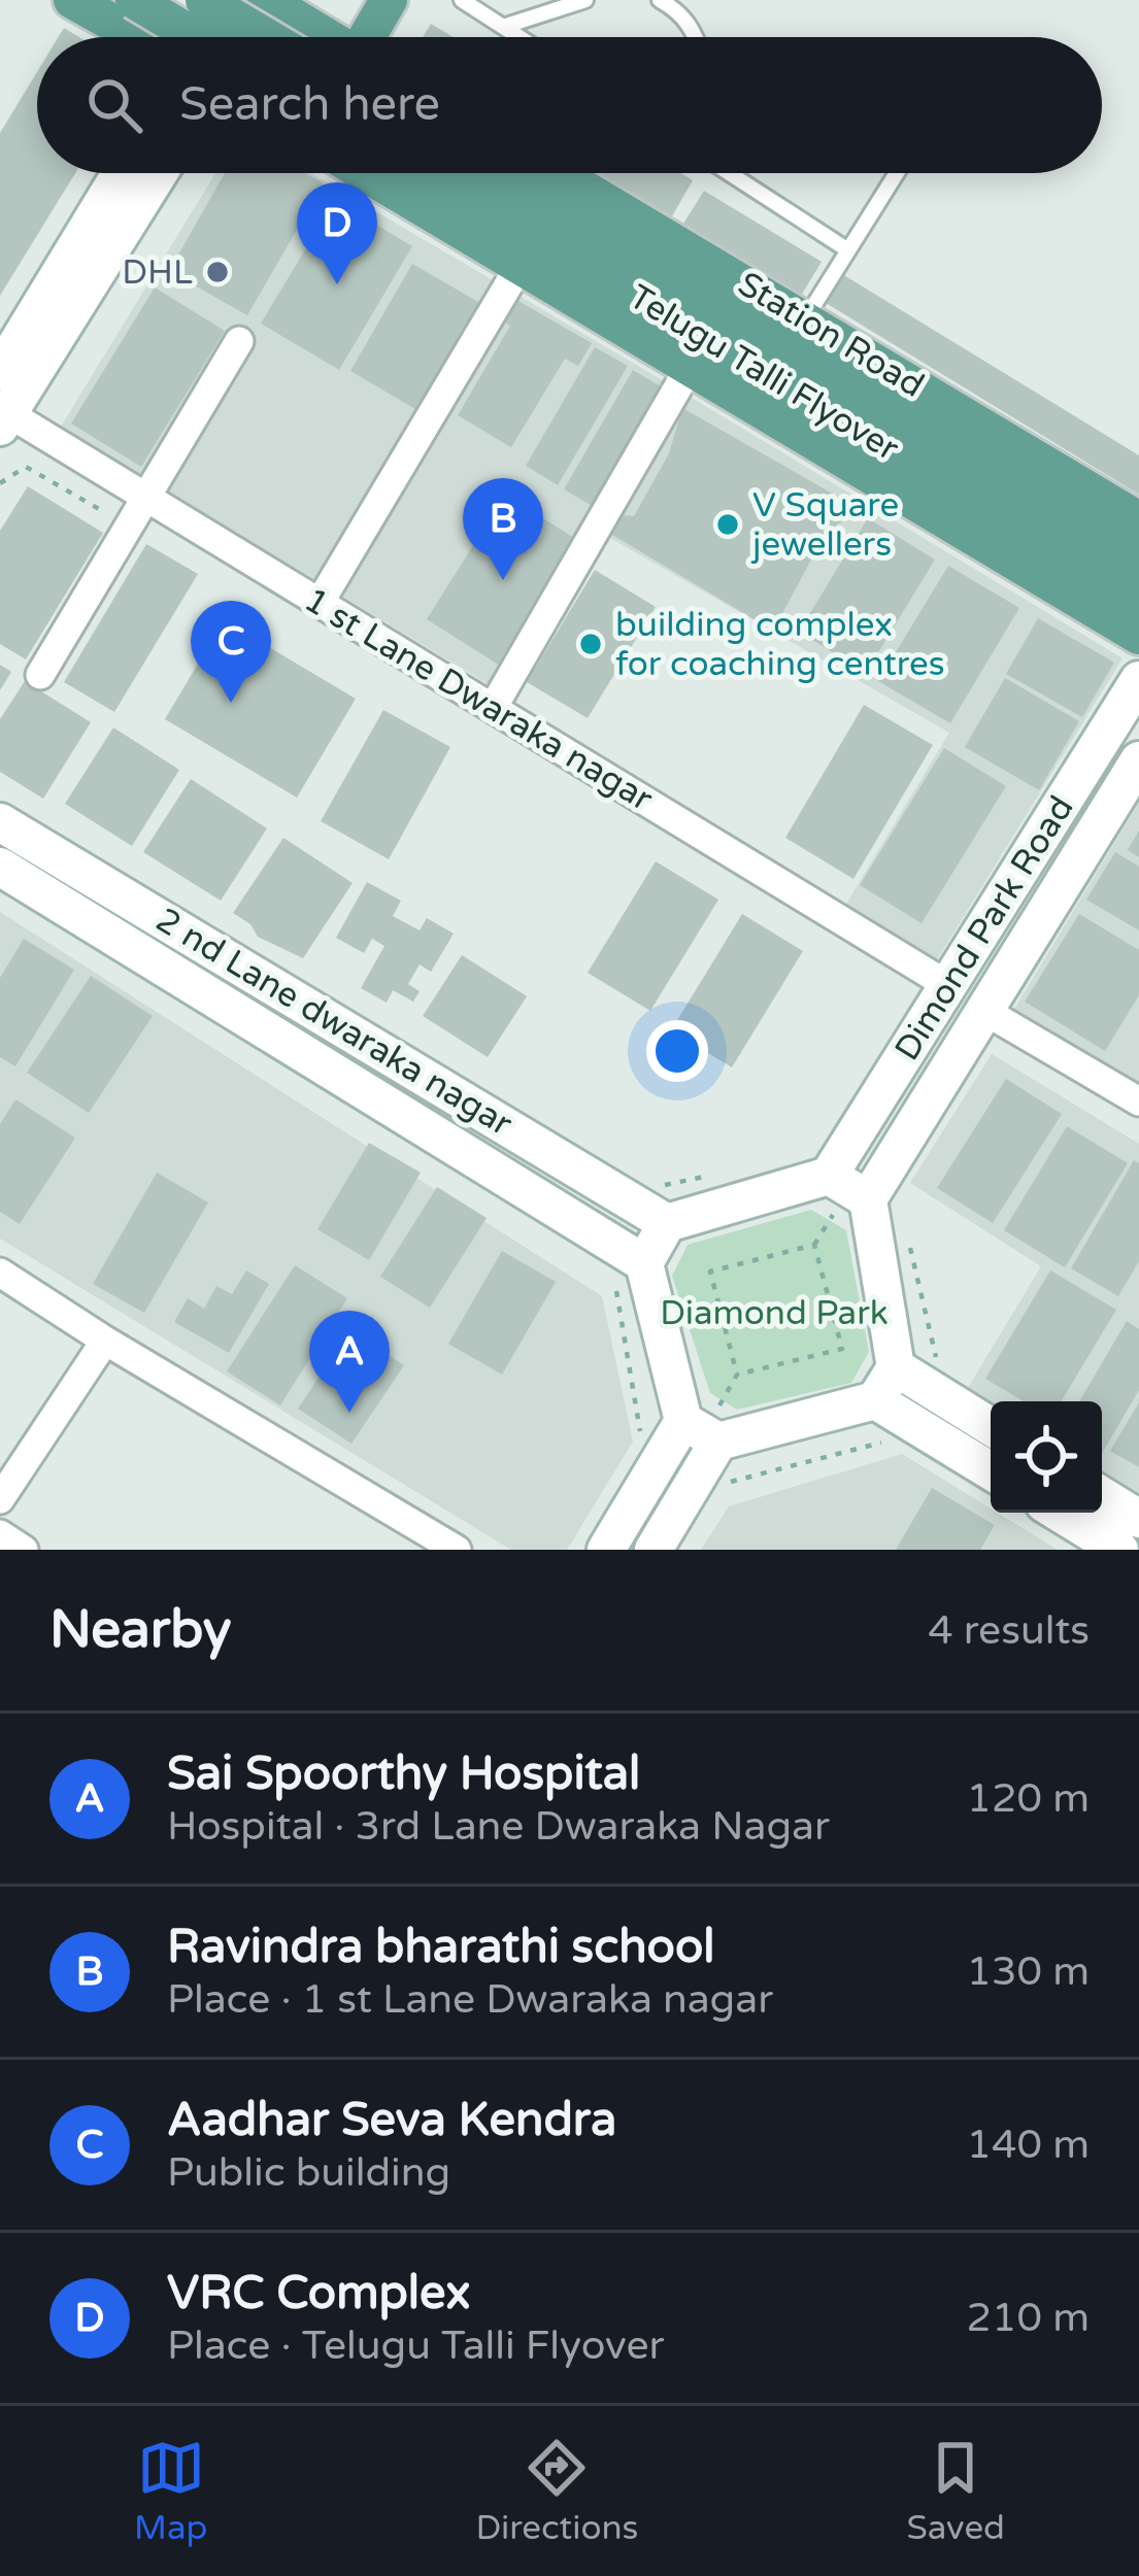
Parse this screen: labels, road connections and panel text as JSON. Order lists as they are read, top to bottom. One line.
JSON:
{"streets":{"main road":["Station Road","Telugu Talli Flyover","Dimond Park Road","2 nd Lane dwaraka nagar"],"street":["1 st Lane Dwaraka nagar"]},"crossings":[["1 st Lane Dwaraka nagar","Dimond Park Road"]],"parks":["Diamond Park"],"places":["DHL","V Square jewellers","building complex for coaching centres"],"page":{"search":"Search here","pins":["D","B","C","A"],"heading":["Nearby","4 results"],"list":[{"mark":"A","name":"Sai Spoorthy Hospital","note":"Hospital · 3rd Lane Dwaraka Nagar","value":"120 m"},{"mark":"B","name":"Ravindra bharathi school","note":"Place · 1 st Lane Dwaraka nagar","value":"130 m"},{"mark":"C","name":"Aadhar Seva Kendra","note":"Public building","value":"140 m"},{"mark":"D","name":"VRC Complex","note":"Place · Telugu Talli Flyover","value":"210 m"}],"nav":["Map","Directions","Saved"]}}
